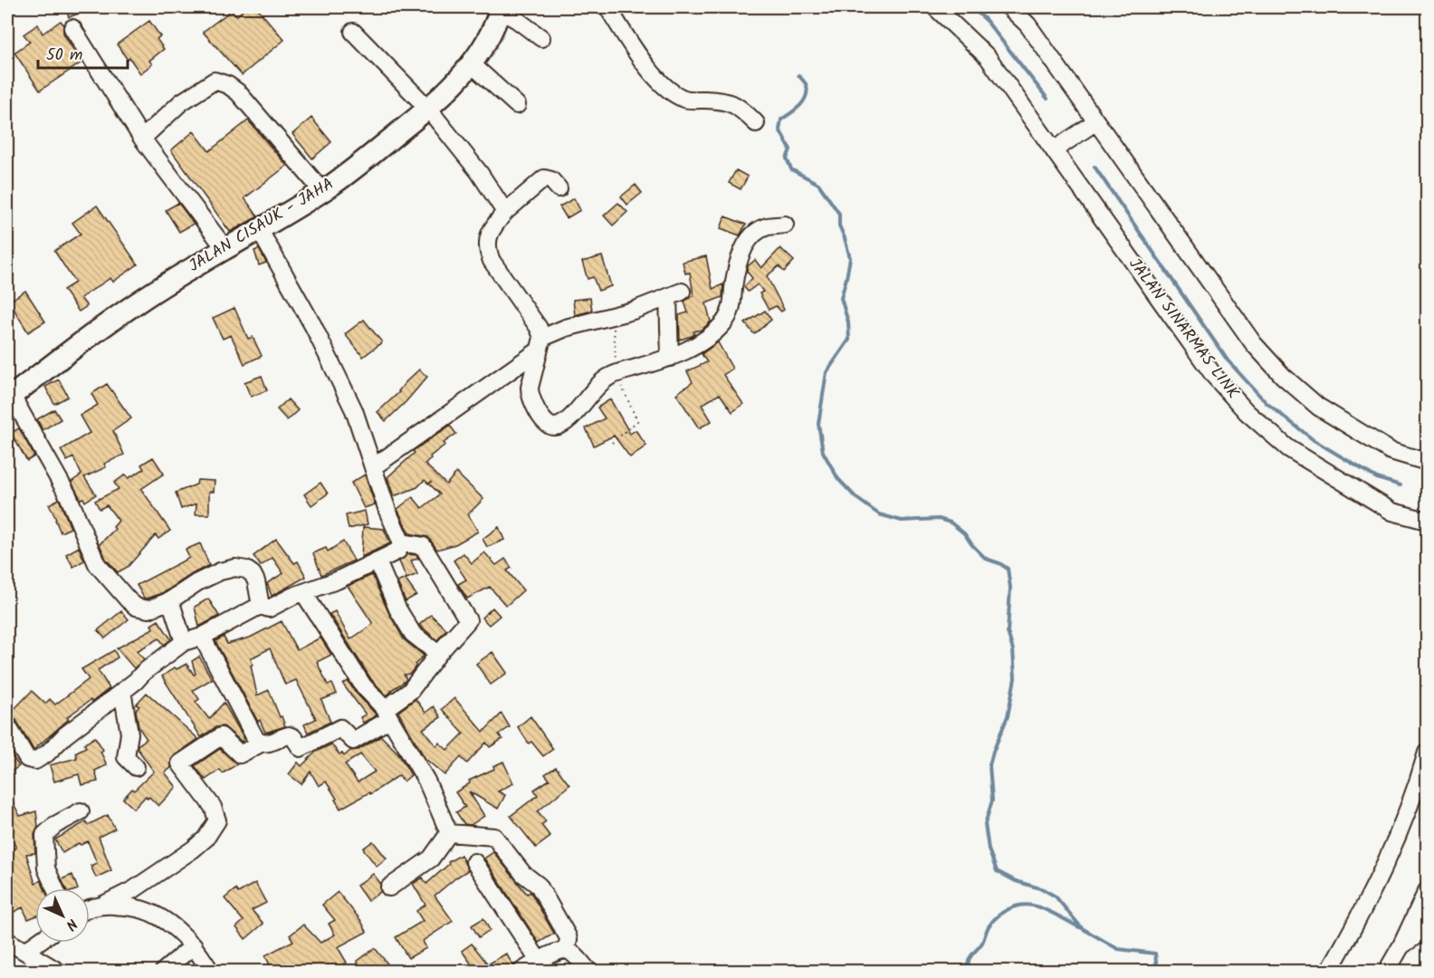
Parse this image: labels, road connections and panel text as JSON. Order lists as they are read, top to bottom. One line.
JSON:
{"streets":{"main road":["JALAN CISAUK - JAHA"],"street":["JALAN SINARMAS LINK"]},"scale_bar":"50 m","north":"bottom right"}
